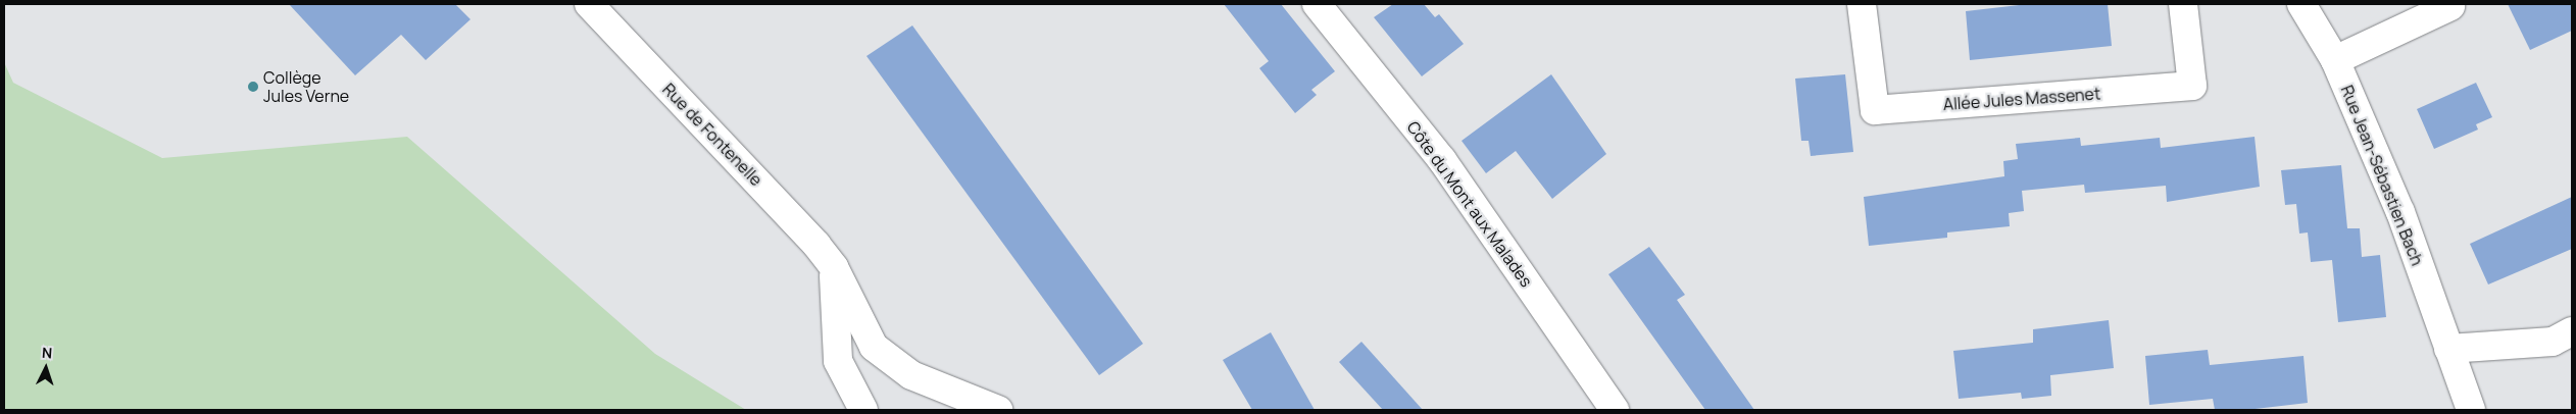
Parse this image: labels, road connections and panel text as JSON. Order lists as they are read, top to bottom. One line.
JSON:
{"streets":{"street":["Allée Jules Massenet","Rue de Fontenelle","Rue Jean-Sébastien Bach","Côte du Mont aux Malades"]},"places":["Collège Jules Verne"],"north":"top"}
